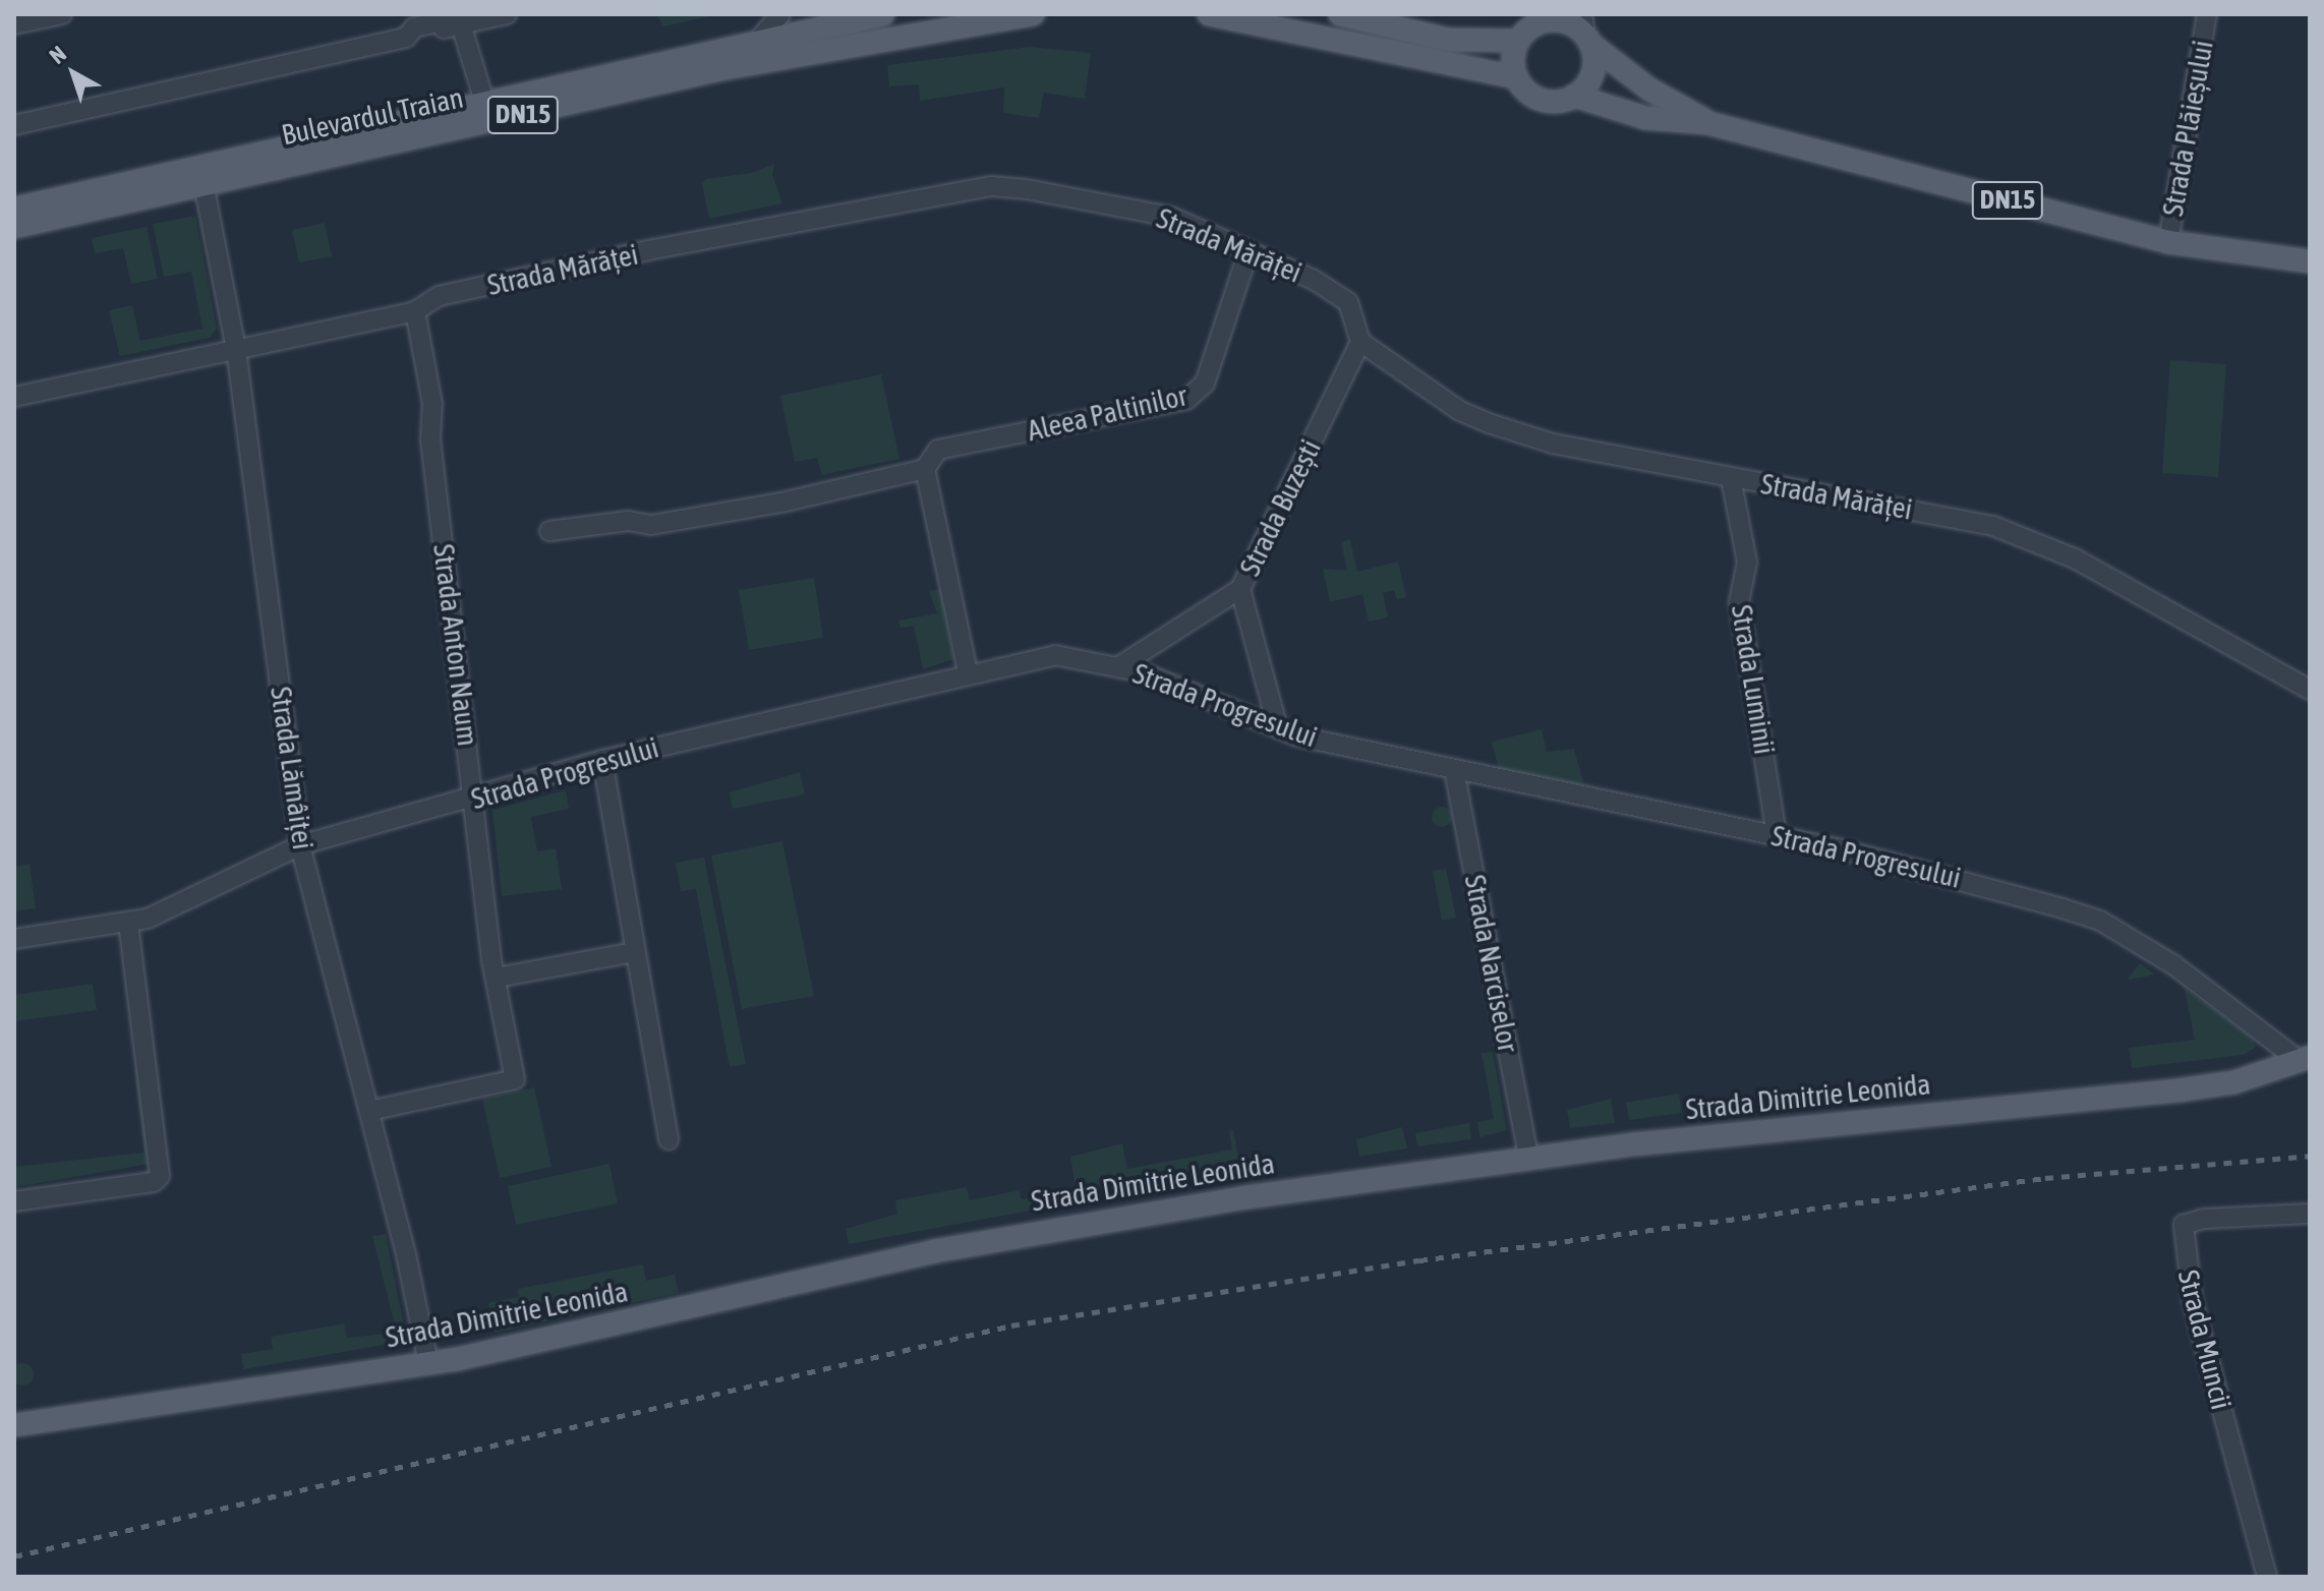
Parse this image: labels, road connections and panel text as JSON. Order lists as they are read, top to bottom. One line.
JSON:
{"streets":{"main road":["DN15","Bulevardul Traian","Strada Dimitrie Leonida"],"street":["Strada Plăieșului","Strada Mărăței","Aleea Paltinilor","Strada Buzești","Strada Anton Naum","Strada Luminii","Strada Progresului","Strada Lămâiței","Strada Narciselor","Strada Muncii"]},"crossings":[["DN15","Strada Plăieșului"],["Bulevardul Traian","Strada Lămâiței"],["Strada Mărăței","Aleea Paltinilor"],["Strada Mărăței","Strada Buzești"],["Strada Mărăței","Strada Anton Naum"],["Strada Mărăței","Strada Luminii"],["Strada Mărăței","Strada Lămâiței"],["Strada Buzești","Strada Progresului"],["Strada Anton Naum","Strada Progresului"],["Strada Anton Naum","Strada Lămâiței"],["Strada Luminii","Strada Progresului"],["Strada Progresului","Strada Lămâiței"],["Strada Progresului","Strada Narciselor"],["Strada Progresului","Strada Dimitrie Leonida"],["Strada Lămâiței","Strada Dimitrie Leonida"],["Strada Narciselor","Strada Dimitrie Leonida"]],"north":"top left"}
